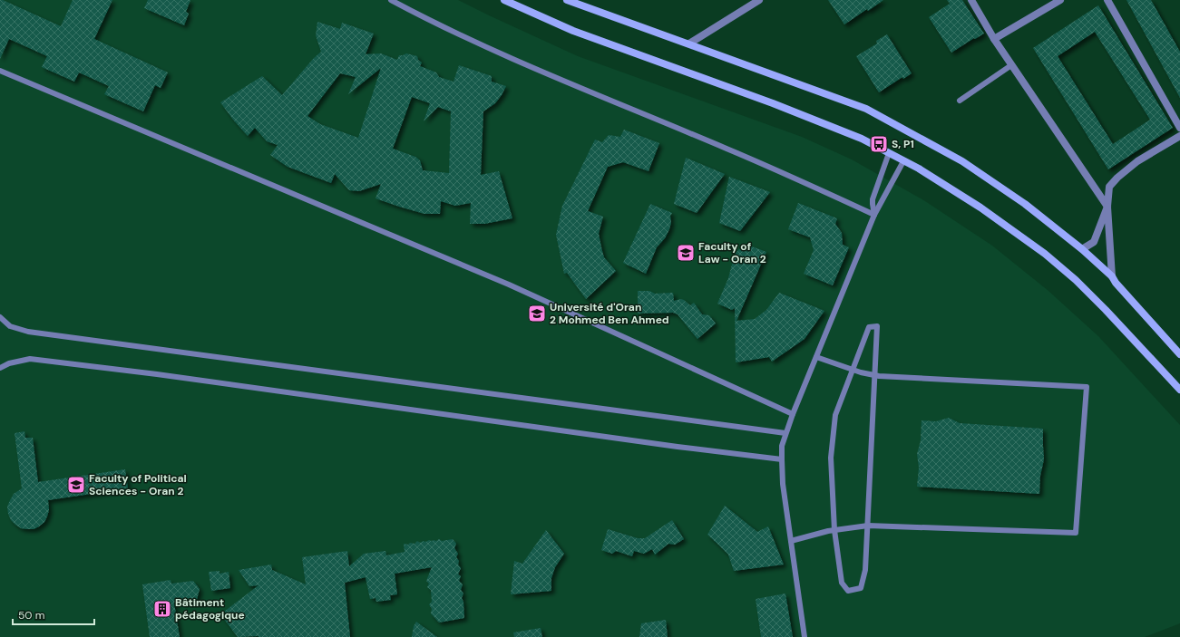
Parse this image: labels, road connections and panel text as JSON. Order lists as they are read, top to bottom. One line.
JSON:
{"places":{"bus stop":["S, P1"],"school or university":["Faculty of Law - Oran 2","Université d'Oran 2 Mohmed Ben Ahmed","Faculty of Political Sciences - Oran 2"],"building":["Bâtiment pédagogique"]},"scale_bar":"50 m"}
